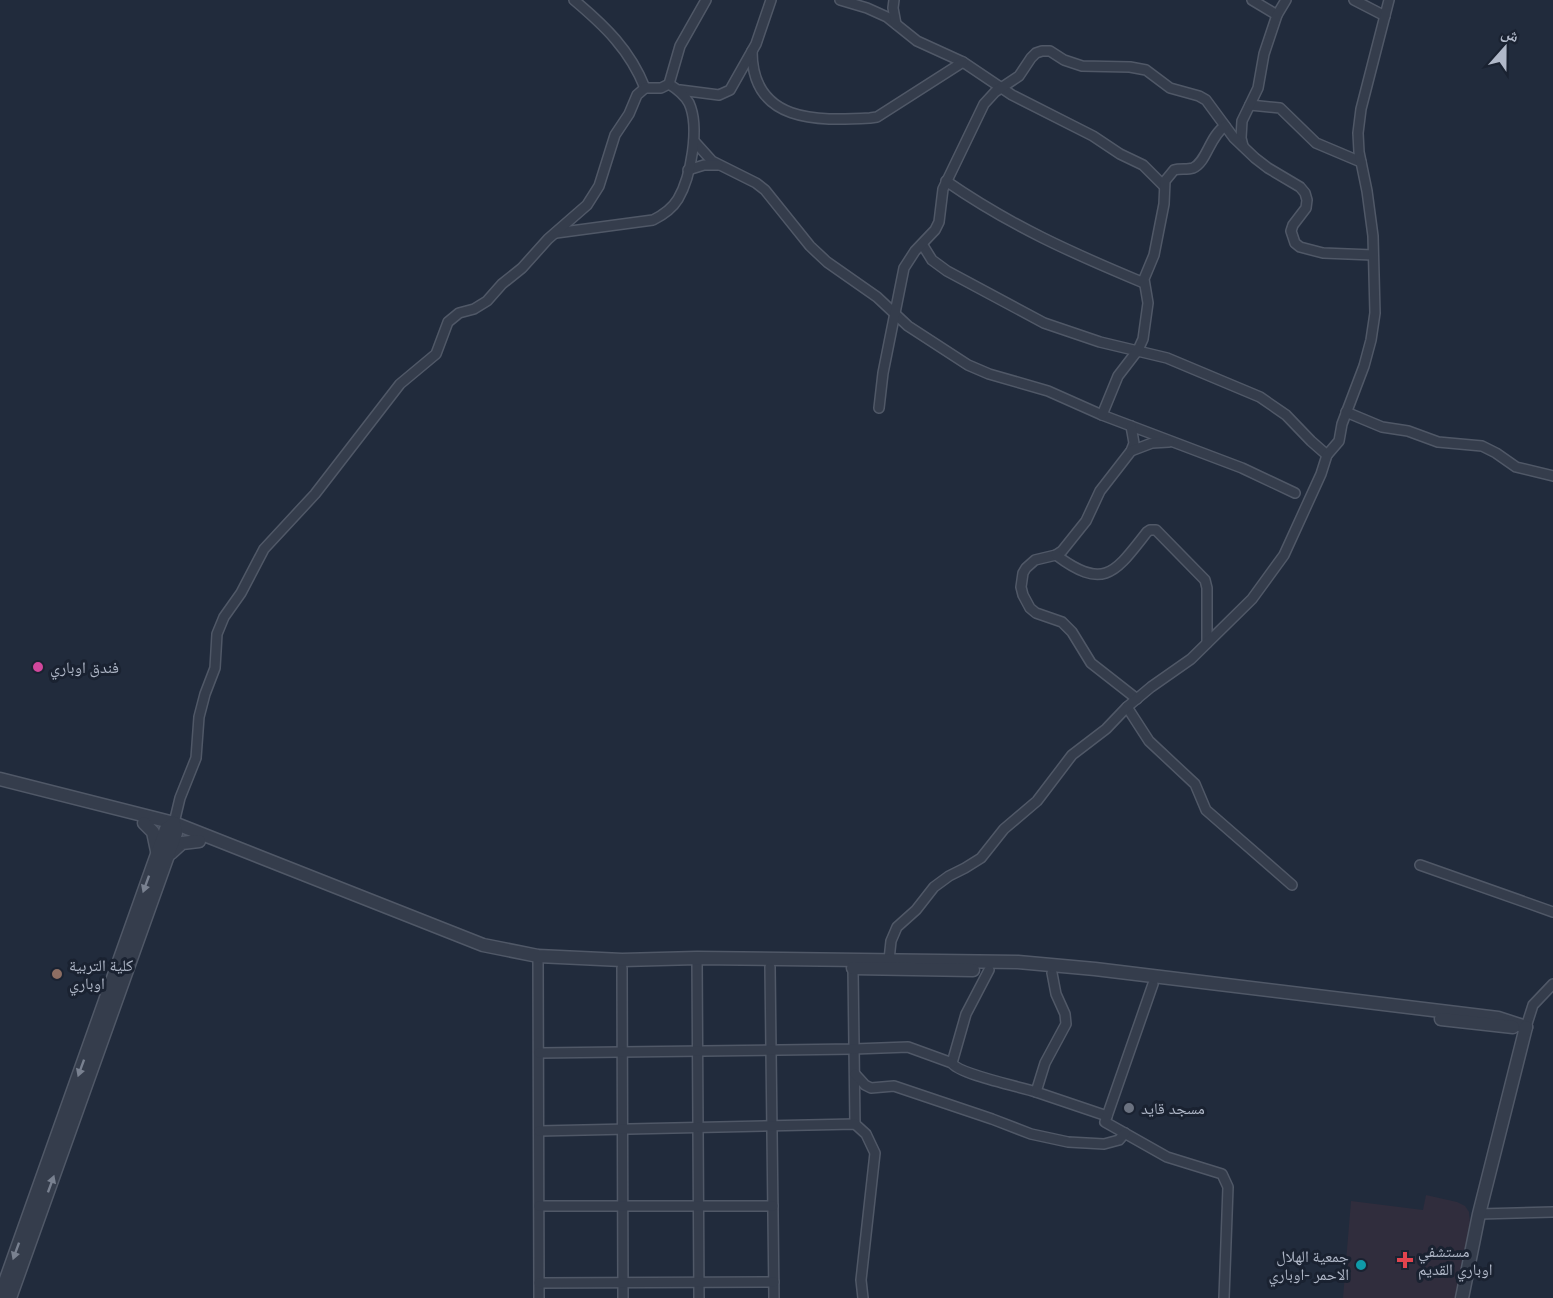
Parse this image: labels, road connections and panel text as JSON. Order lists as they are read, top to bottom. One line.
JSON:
{"places":{"other":["فندق اوباري","كلية التربية اوباري","مسجد قايد","جمعية الهلال الاحمر -اوباري"],"health":["مستشفي اوباري القديم"]},"north":"top"}
